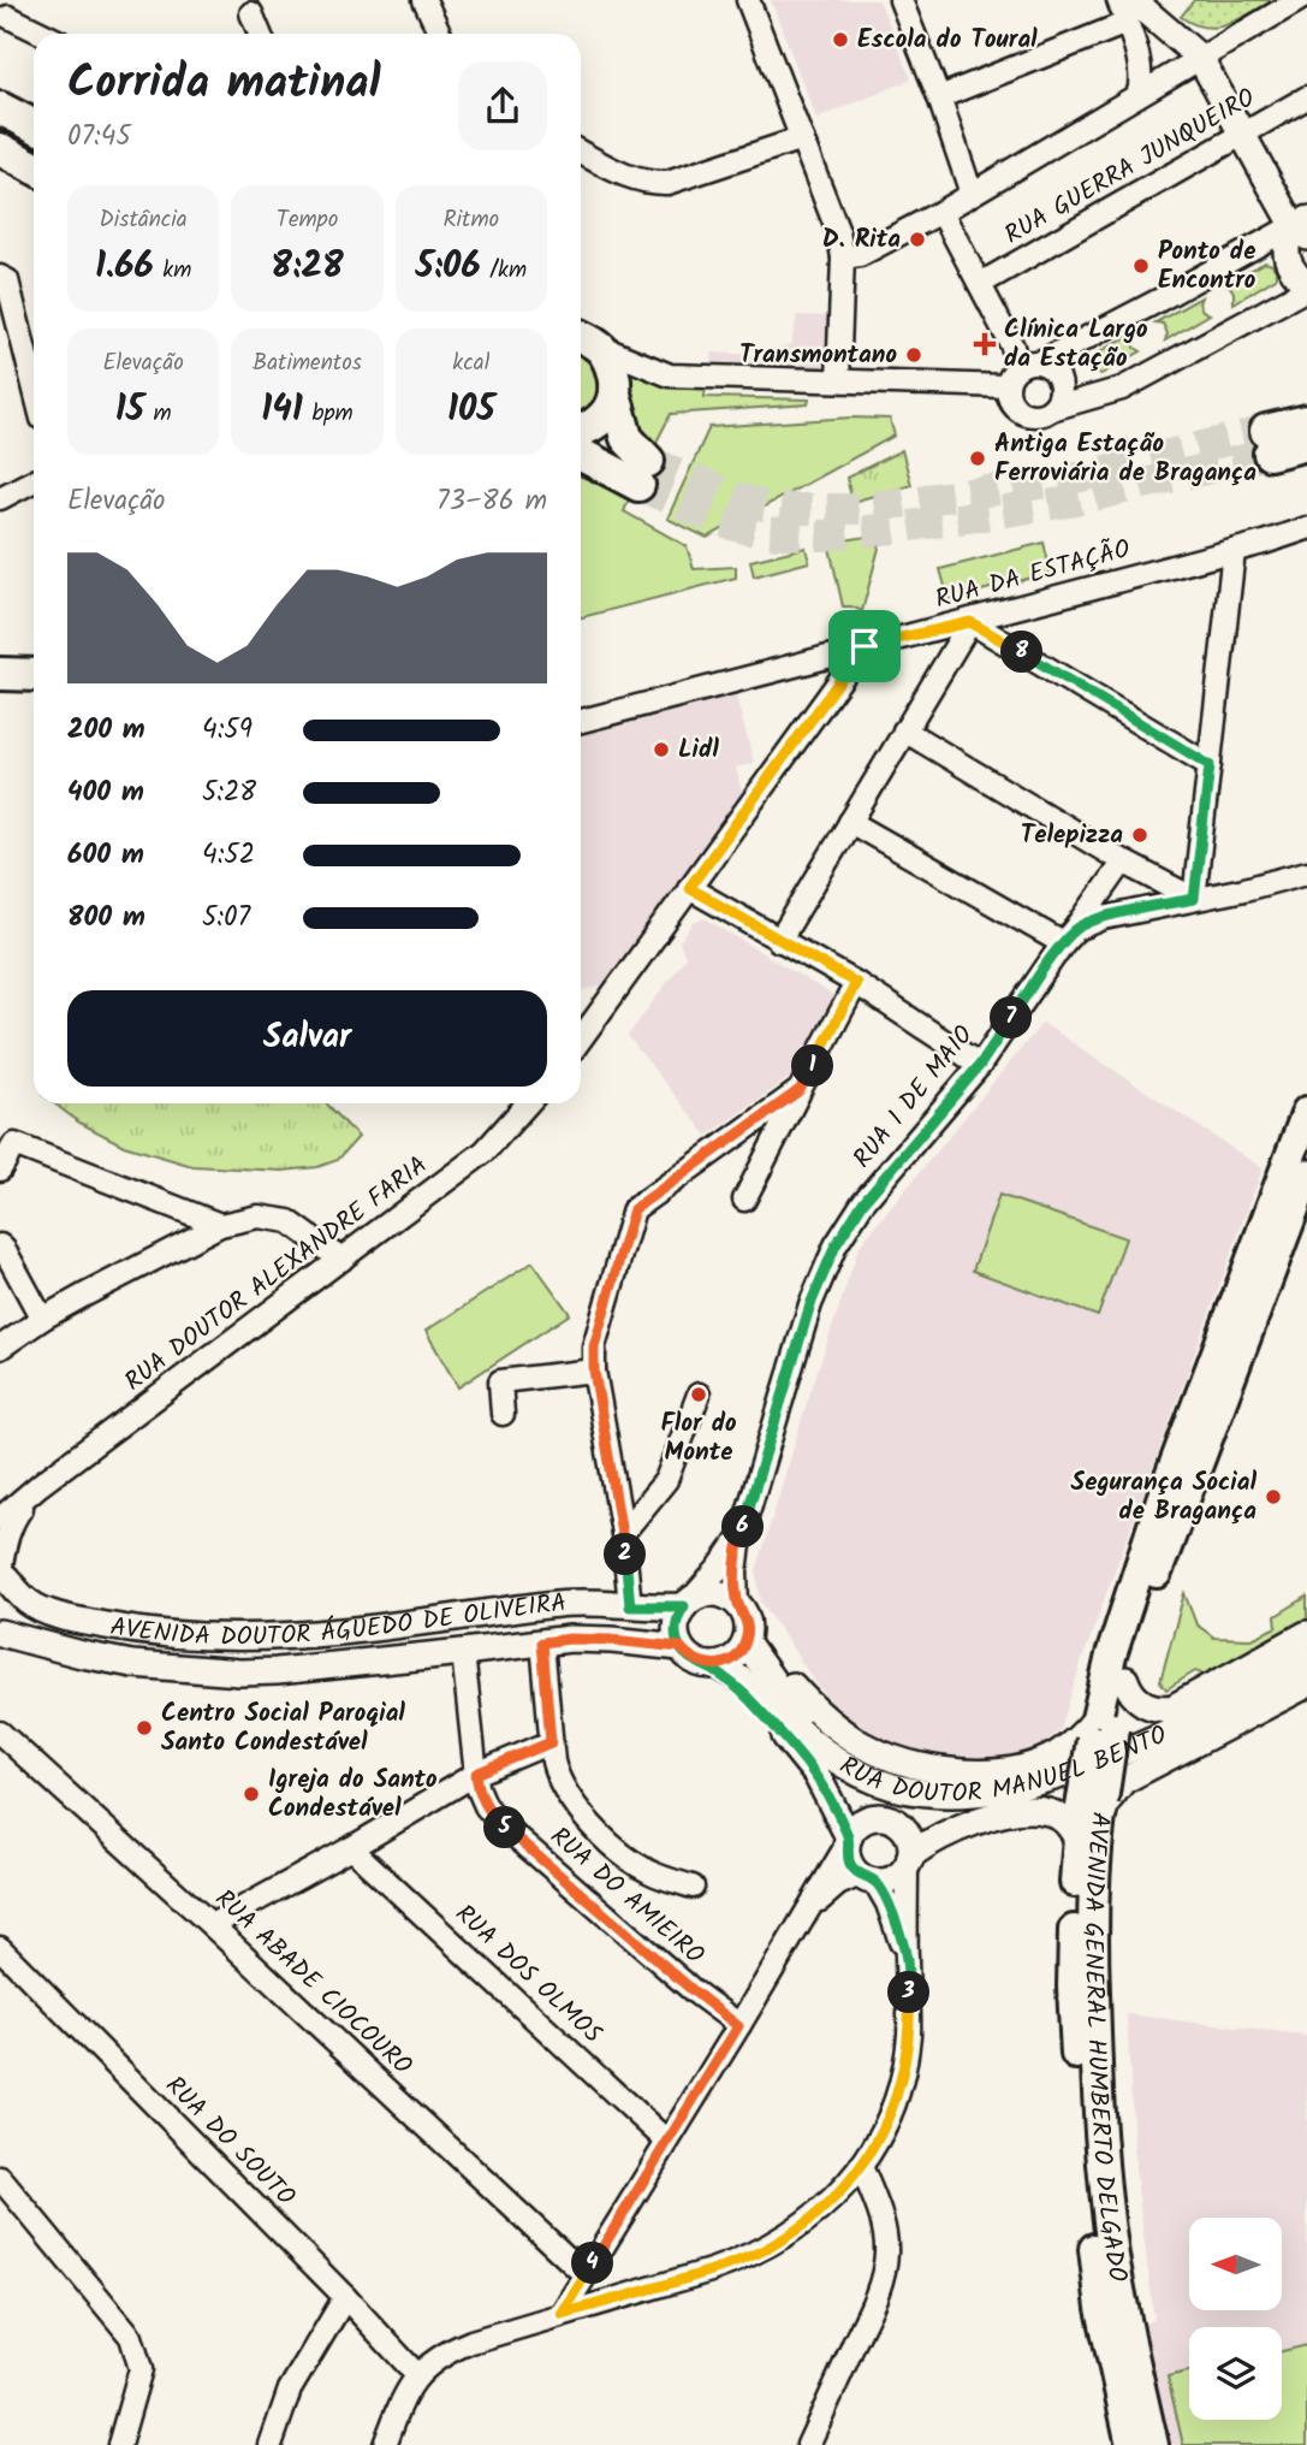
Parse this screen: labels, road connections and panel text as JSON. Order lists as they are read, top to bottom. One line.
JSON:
{"streets":{"main road":["AVENIDA GENERAL HUMBERTO DELGADO"],"street":["RUA GUERRA JUNQUEIRO","RUA DA ESTAÇÃO","RUA 1 DE MAIO","RUA DOUTOR ALEXANDRE FARIA","AVENIDA DOUTOR ÁGUEDO DE OLIVEIRA","RUA DOUTOR MANUEL BENTO","RUA DO AMIEIRO","RUA DOS OLMOS","RUA ABADE CIOCOURO","RUA DO SOUTO"]},"crossings":[["AVENIDA DOUTOR ÁGUEDO DE OLIVEIRA","RUA DOUTOR MANUEL BENTO"],["AVENIDA DOUTOR ÁGUEDO DE OLIVEIRA","RUA DO AMIEIRO"]],"places":{"other":["Escola do Toural","D. Rita","Ponto de Encontro","Transmontano","Antiga Estação Ferroviária de Bragança","Lidl","Telepizza","Flor do Monte","Segurança Social de Bragança","Centro Social Paroqial Santo Condestável","Igreja do Santo Condestável"],"health":["Clínica Largo da Estação"]},"north":"left","page":{"heading":["Corrida matinal","07:45"],"stats":[["Distância","1.66 km"],["Tempo","8:28"],["Ritmo","5:06 /km"],["Elevação","15 m"],["Batimentos","141 bpm"],["kcal","105"]],"chart":["Elevação","73–86 m"],"pins":["8","7","1","6","2","5","3","4"],"list":[{"name":"200 m","note":"4:59"},{"name":"400 m","note":"5:28"},{"name":"600 m","note":"4:52"},{"name":"800 m","note":"5:07"}],"buttons":"Salvar"}}
